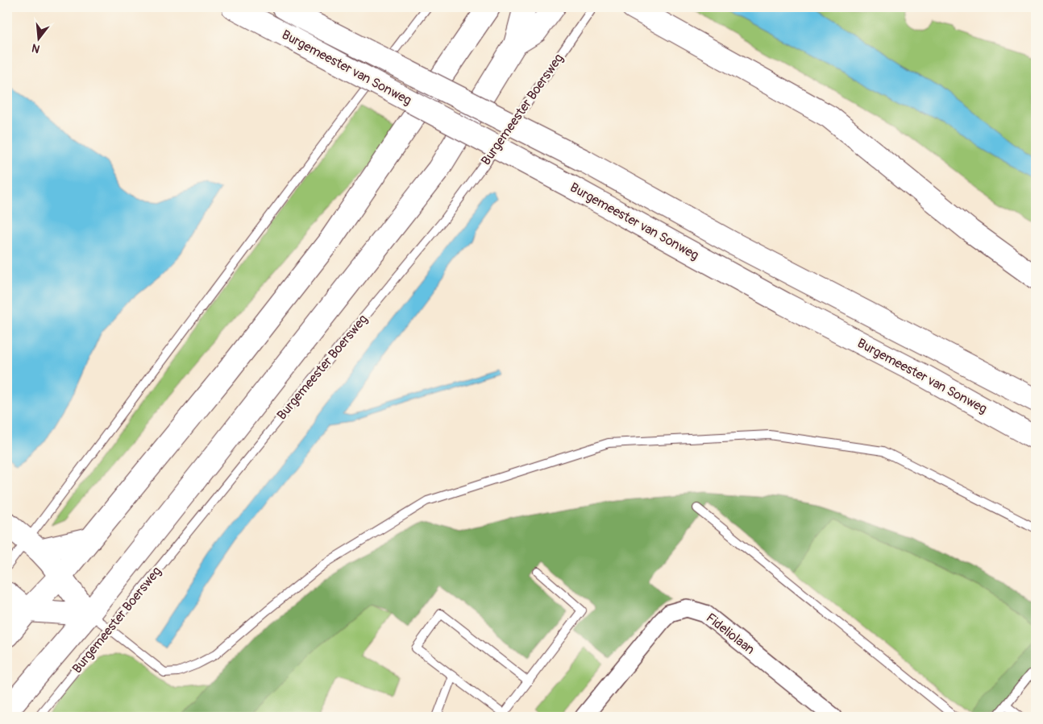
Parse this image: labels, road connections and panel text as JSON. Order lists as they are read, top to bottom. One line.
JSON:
{"streets":{"main road":["Burgemeester van Sonweg","Burgemeester Boersweg"],"street":["Fideliolaan"]},"north":"bottom"}
